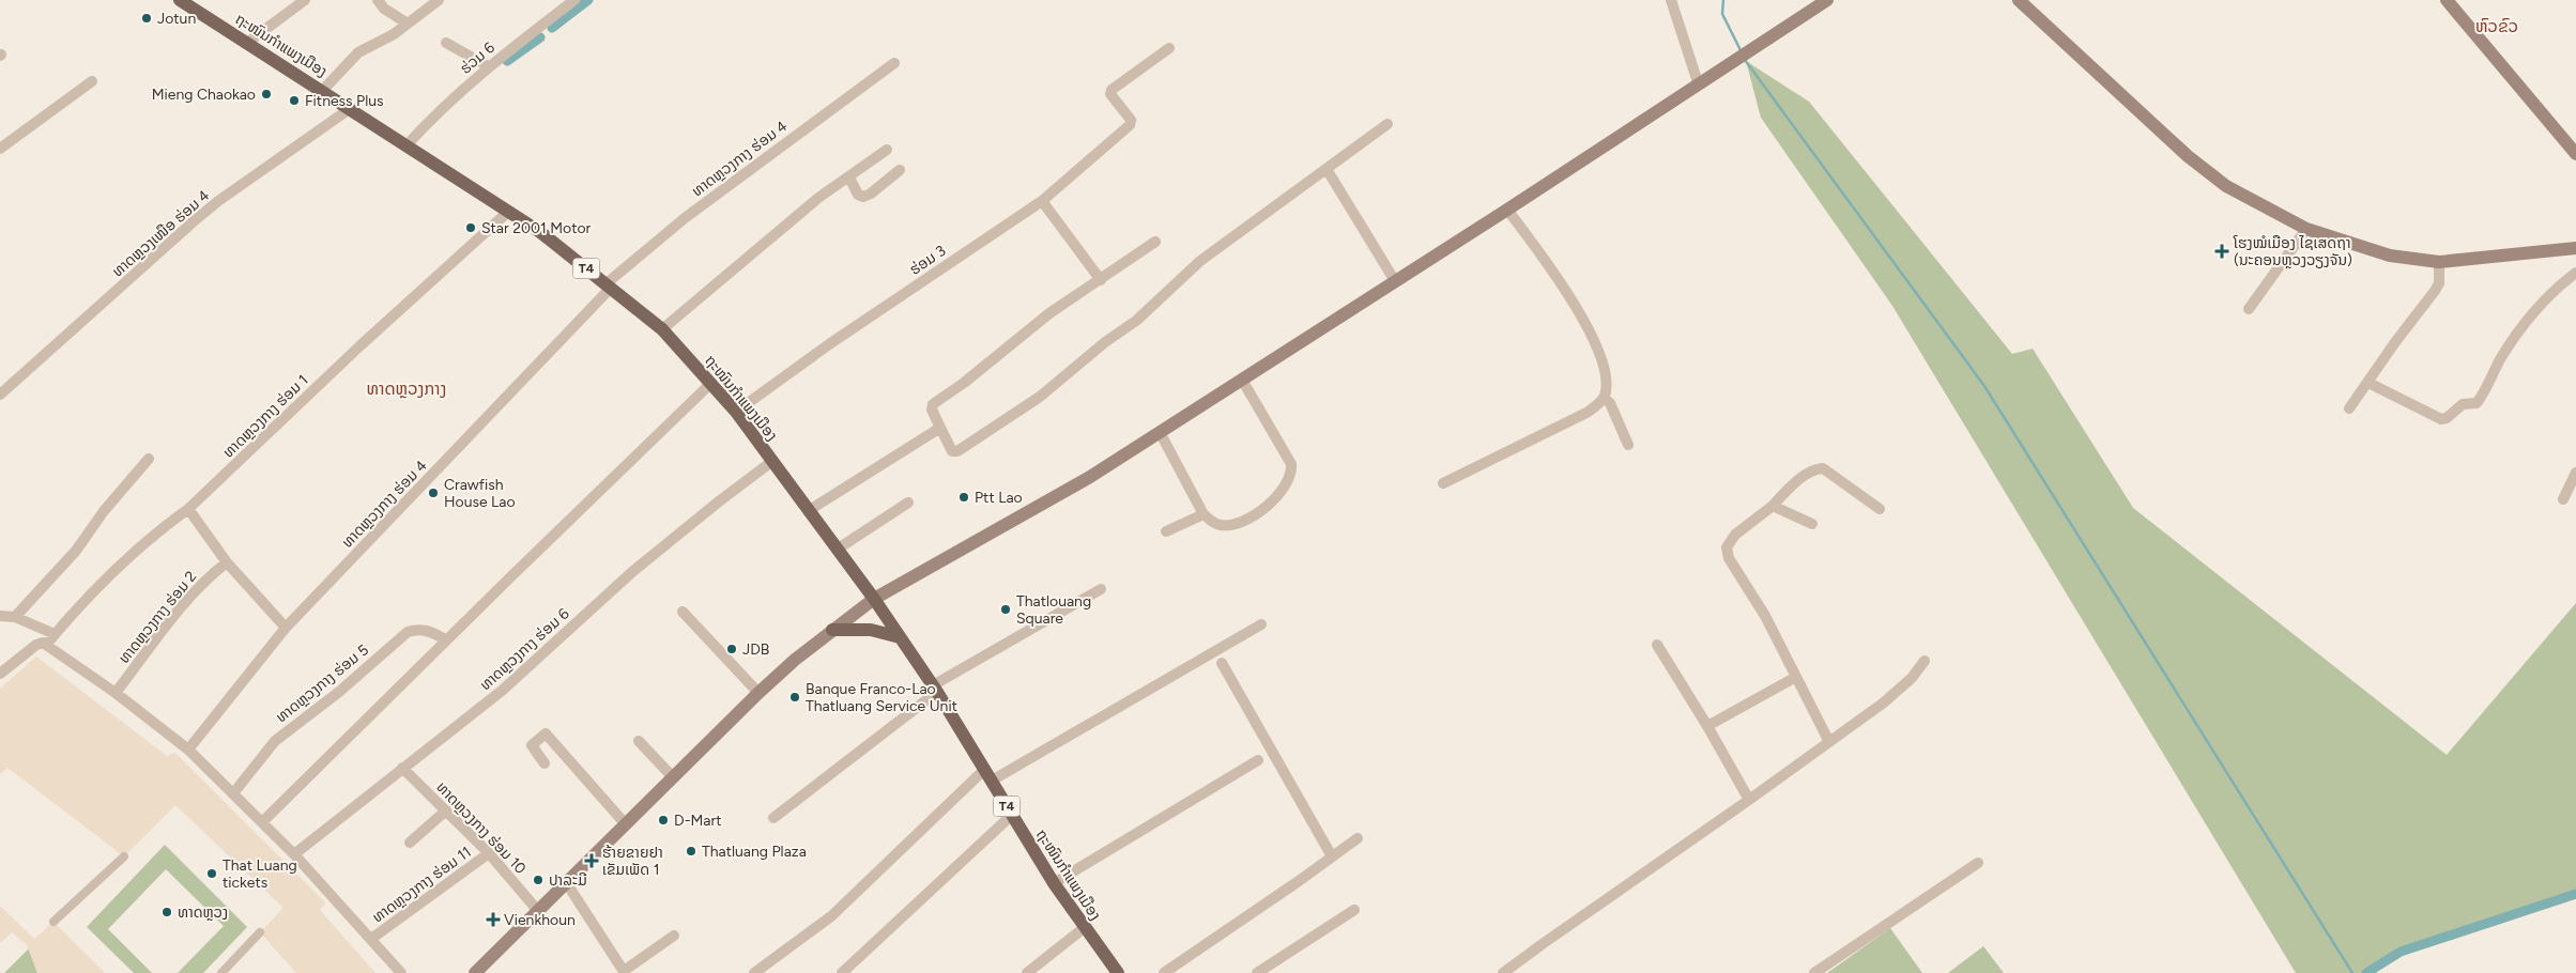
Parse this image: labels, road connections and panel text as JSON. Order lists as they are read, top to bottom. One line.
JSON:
{"streets":{"main road":["ຖະໜົນກຳແພງເມືອງ","T4"],"street":["ຮ່ວມ 6","ທາດຫຼວງກາງ ຮ່ອມ 4","ທາດຫຼວງເໜືອ ຮ່ອມ 4","ຮ່ອມ 3","ທາດຫຼວງກາງ ຮ່ອມ 1","ທາດຫຼວງກາງ ຮ່ອມ 2","ທາດຫຼວງກາງ ຮ່ອມ 6","ທາດຫຼວງກາງ ຮ່ອມ 5","ທາດຫຼວງກາງ ຮ່ອມ 10","ທາດຫຼວງກາງ ຮ່ອມ 11"]},"crossings":[["ຖະໜົນກຳແພງເມືອງ","ຮ່ວມ 6"],["ຖະໜົນກຳແພງເມືອງ","ທາດຫຼວງກາງ ຮ່ອມ 4"],["ຖະໜົນກຳແພງເມືອງ","ທາດຫຼວງເໜືອ ຮ່ອມ 4"],["ຖະໜົນກຳແພງເມືອງ","ຮ່ອມ 3"],["ຖະໜົນກຳແພງເມືອງ","ທາດຫຼວງກາງ ຮ່ອມ 1"],["ຖະໜົນກຳແພງເມືອງ","ທາດຫຼວງກາງ ຮ່ອມ 6"],["ທາດຫຼວງກາງ ຮ່ອມ 6","ທາດຫຼວງກາງ ຮ່ອມ 10"],["ທາດຫຼວງກາງ ຮ່ອມ 10","ທາດຫຼວງກາງ ຮ່ອມ 11"]],"districts":["ຫົວຂົວ","ທາດຫຼວງກາງ"],"places":{"other":["Jotun","Mieng Chaokao","Fitness Plus","Star 2001 Motor","Crawfish House Lao","Ptt Lao","Thatlouang Square","JDB","Banque Franco-Lao Thatluang Service Unit","D-Mart","Thatluang Plaza","That Luang tickets","ປາລະມີ","ທາດຫຼວງ"],"health":["ໂຮງໝໍເມືອງ ໄຊເສດຖາ (ນະຄອນຫຼວງວຽງຈັນ)","ຮ້າຍຂາຍຢາ ເຂັມເພັດ 1","Vienkhoun"]}}
